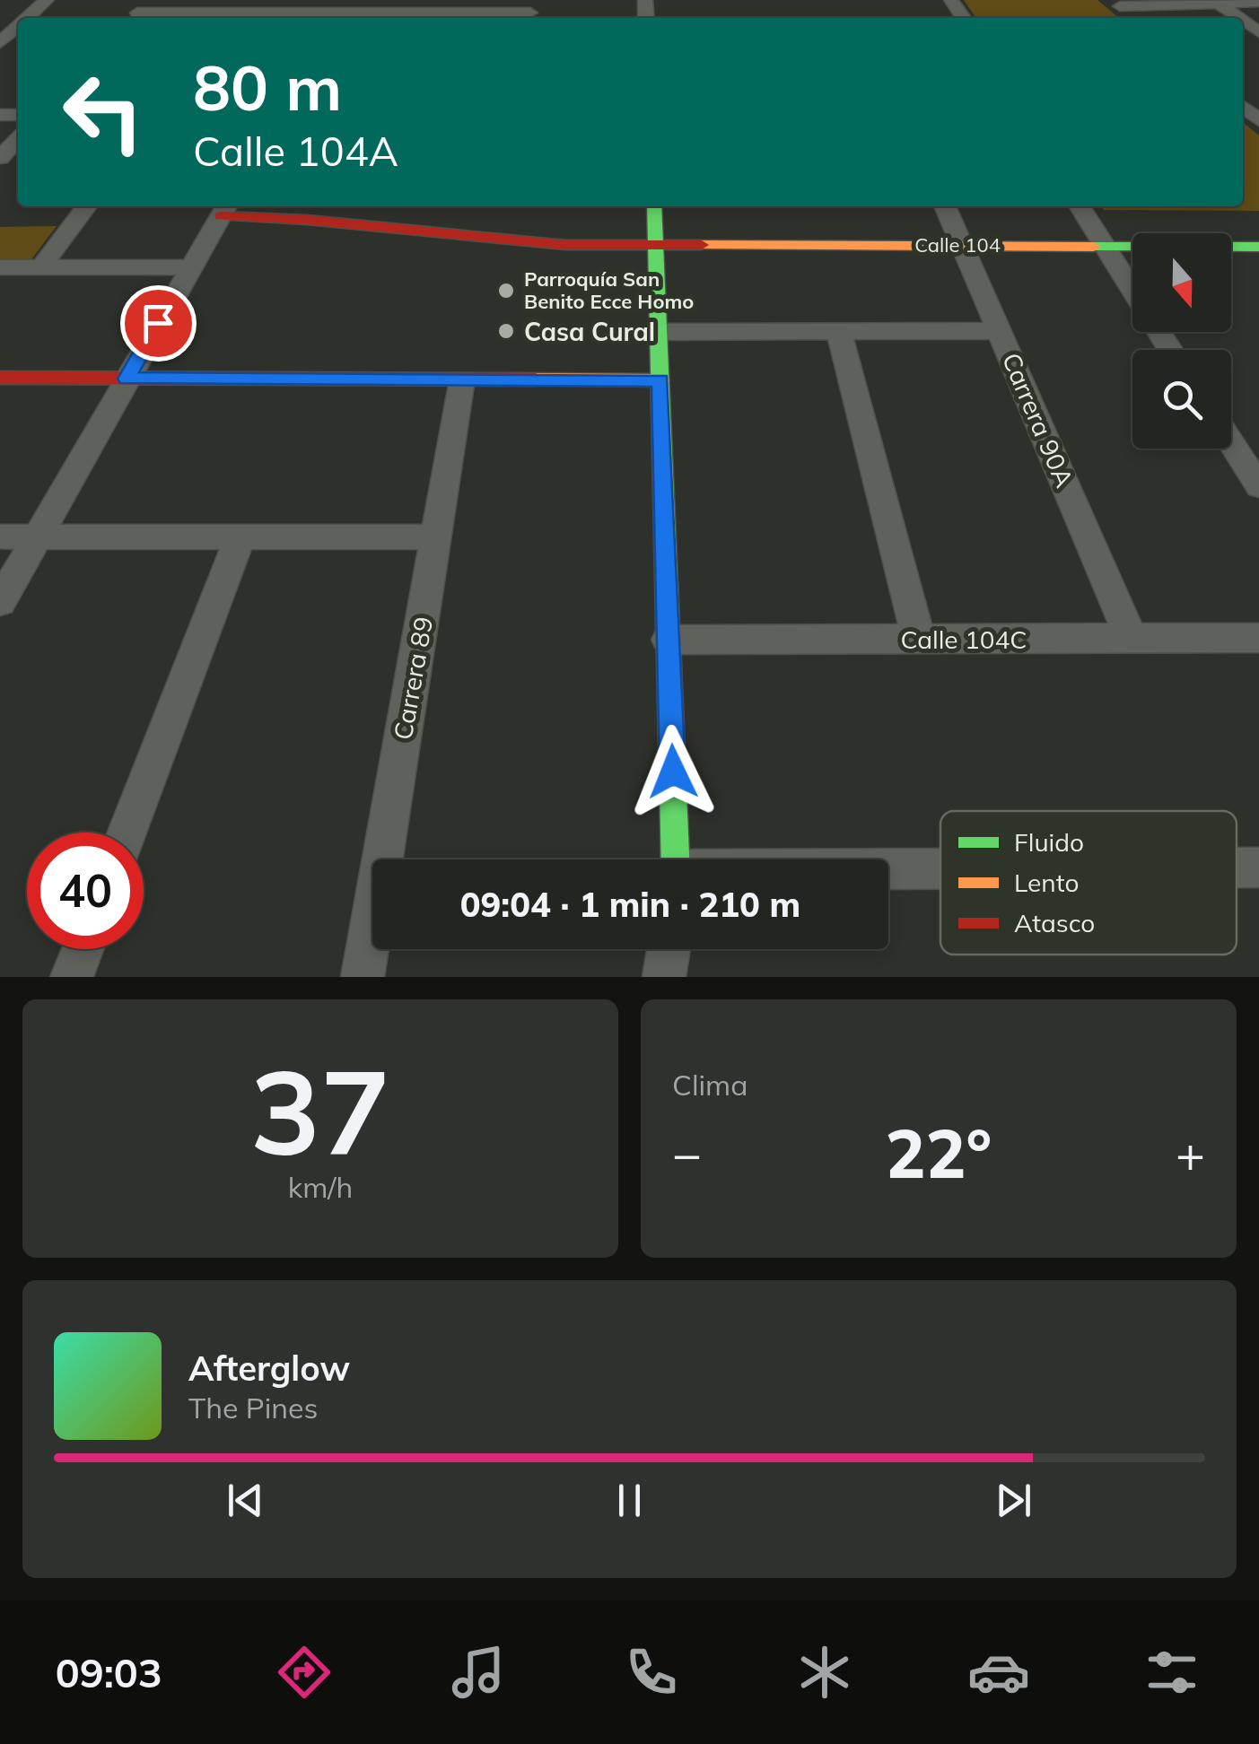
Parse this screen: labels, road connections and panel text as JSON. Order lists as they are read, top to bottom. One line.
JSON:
{"streets":{"street":["Calle 104","Carrera 90A","Calle 104C","Carrera 89"]},"crossings":[["Calle 104","Carrera 90A"],["Carrera 90A","Calle 104C"]],"places":["Parroquía San Benito Ecce Homo","Casa Cural"],"legend":["Fluido","Lento","Atasco"],"north":"bottom","page":{"turn":["80 m","Calle 104A"],"limit":"40","trip":"09:04 · 1 min · 210 m","tile":[["37","km/h"],"Clima"],"heat":["−","22°","+"],"song":["Afterglow","The Pines"],"tabs":"09:03"}}
